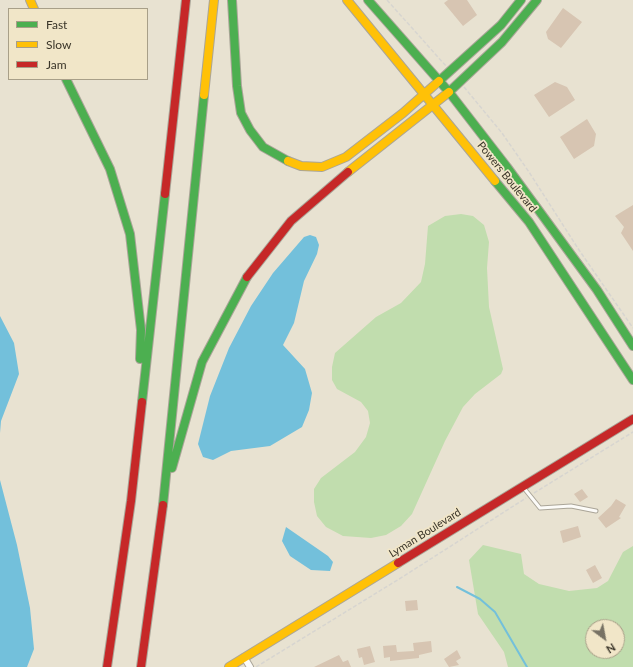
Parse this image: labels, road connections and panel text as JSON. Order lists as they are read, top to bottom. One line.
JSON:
{"streets":{"main road":["Powers Boulevard","Lyman Boulevard"]},"legend":["Fast","Slow","Jam"],"north":"bottom right"}
